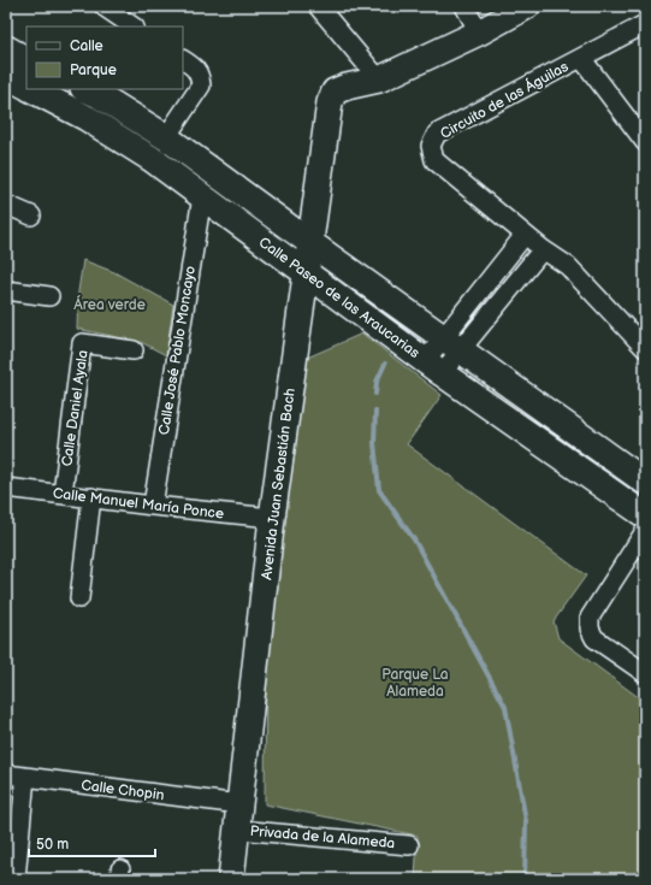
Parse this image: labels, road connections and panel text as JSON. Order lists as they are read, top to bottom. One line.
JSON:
{"streets":{"main road":["Calle Paseo de las Araucarias","Avenida Juan Sebastián Bach"],"street":["Circuito de las Águilas","Calle José Pablo Moncayo","Calle Daniel Ayala","Calle Manuel María Ponce","Calle Chopin","Privada de la Alameda"]},"crossings":[["Calle Paseo de las Araucarias","Calle José Pablo Moncayo"],["Calle Paseo de las Araucarias","Avenida Juan Sebastián Bach"],["Calle José Pablo Moncayo","Calle Manuel María Ponce"],["Calle Daniel Ayala","Calle Manuel María Ponce"],["Avenida Juan Sebastián Bach","Calle Manuel María Ponce"],["Avenida Juan Sebastián Bach","Calle Chopin"],["Avenida Juan Sebastián Bach","Privada de la Alameda"]],"parks":["Área verde","Parque La Alameda"],"legend":["Calle","Parque"],"scale_bar":"50 m"}
